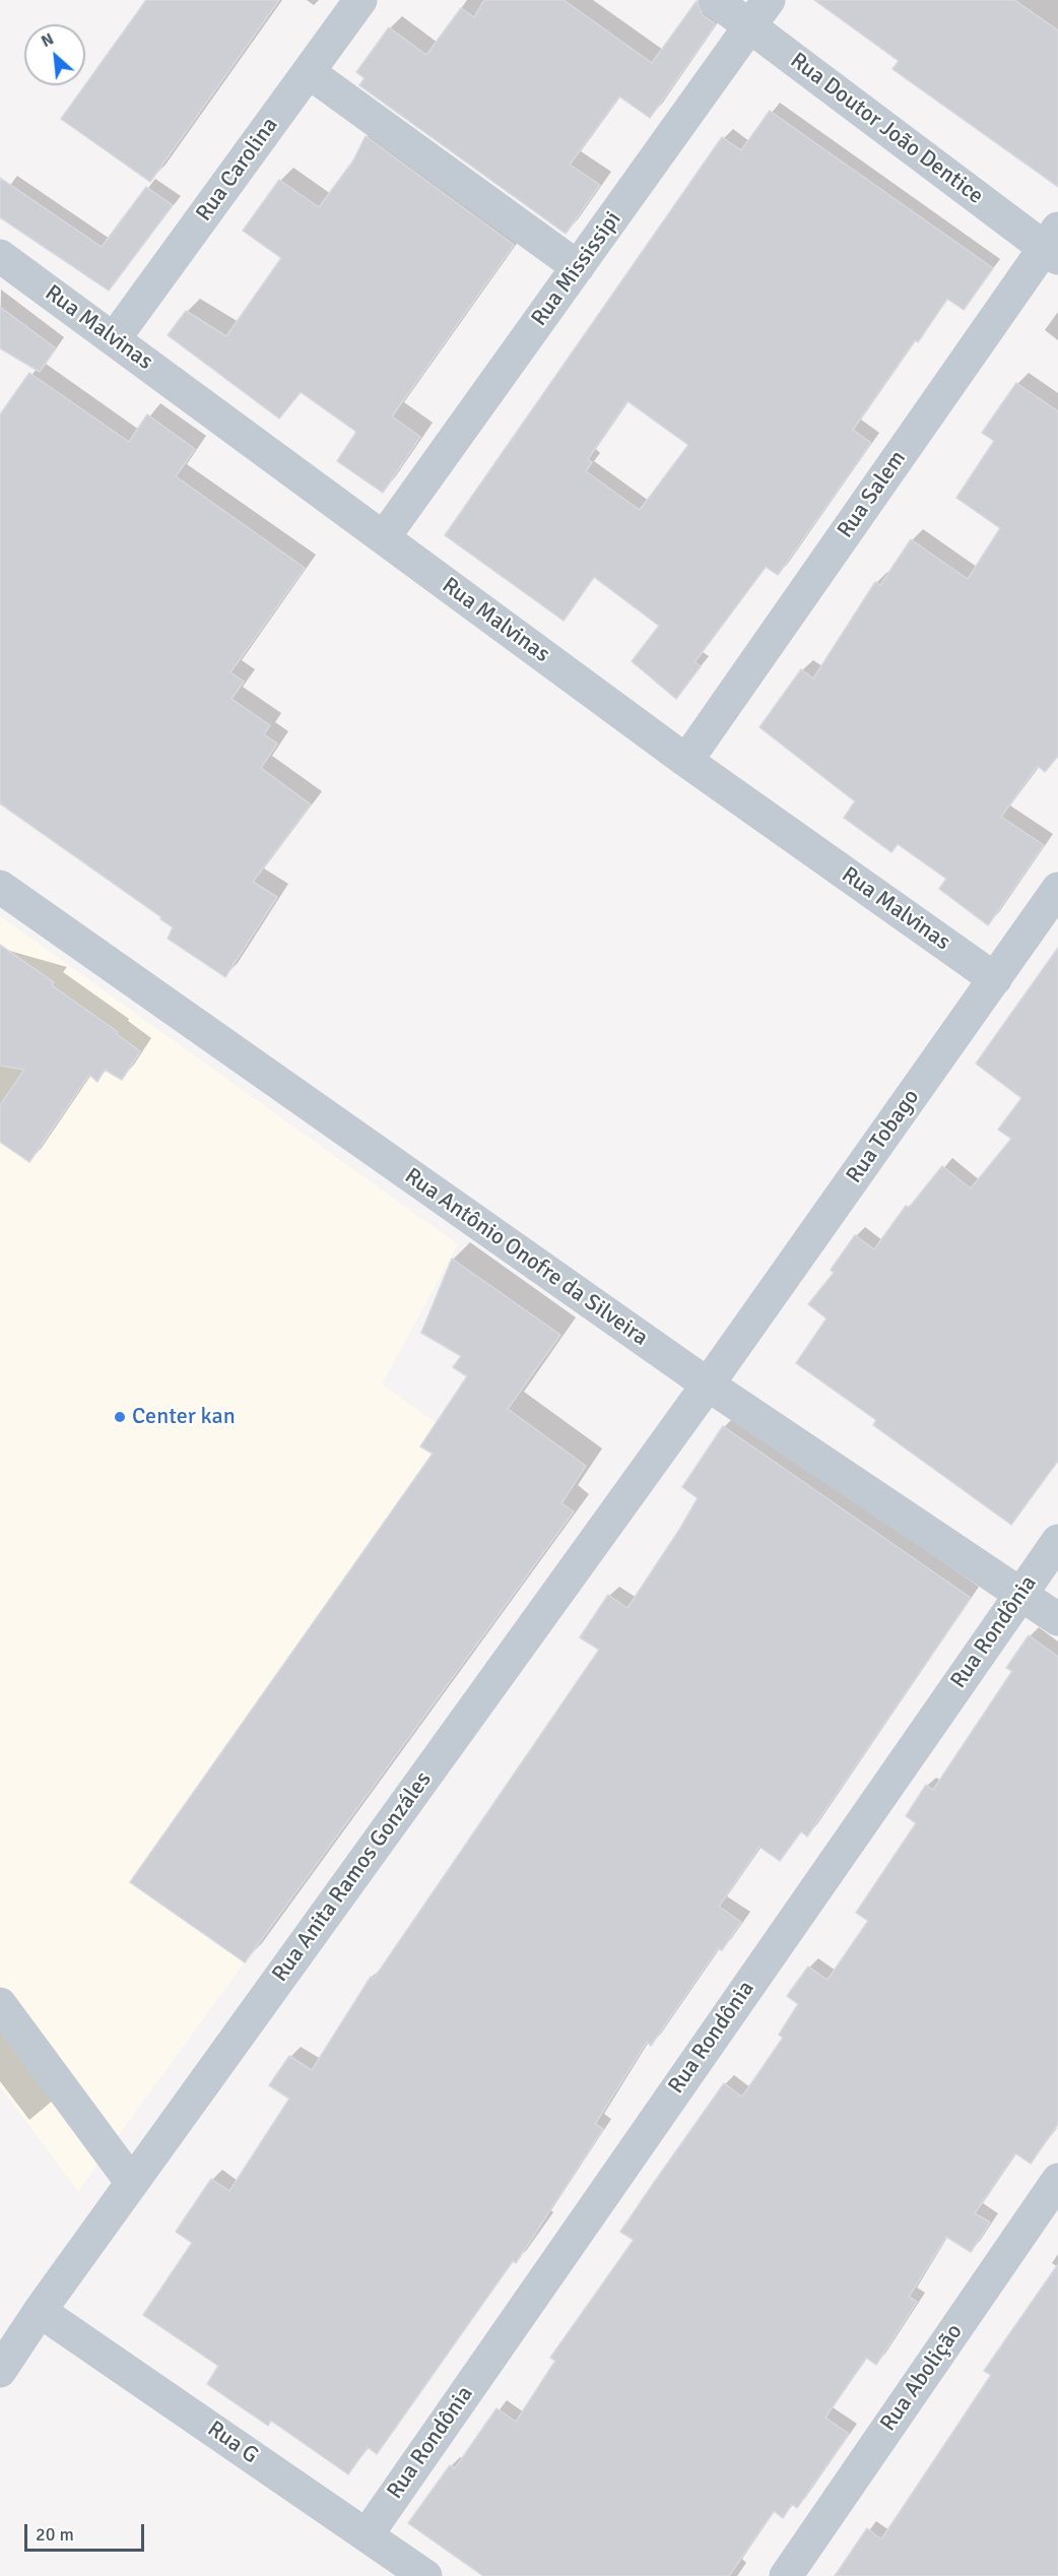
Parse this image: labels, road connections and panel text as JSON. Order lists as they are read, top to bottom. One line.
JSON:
{"streets":{"street":["Rua Doutor João Dentice","Rua Carolina","Rua Mississipi","Rua Malvinas","Rua Salem","Rua Tobago","Rua Antônio Onofre da Silveira","Rua Rondônia","Rua Anita Ramos Gonzáles","Rua Abolição","Rua G"]},"crossings":[["Rua Doutor João Dentice","Rua Mississipi"],["Rua Doutor João Dentice","Rua Salem"],["Rua Carolina","Rua Malvinas"],["Rua Mississipi","Rua Malvinas"],["Rua Malvinas","Rua Salem"],["Rua Malvinas","Rua Tobago"],["Rua Tobago","Rua Antônio Onofre da Silveira"],["Rua Tobago","Rua Anita Ramos Gonzáles"],["Rua Antônio Onofre da Silveira","Rua Rondônia"],["Rua Antônio Onofre da Silveira","Rua Anita Ramos Gonzáles"],["Rua Rondônia","Rua G"],["Rua Anita Ramos Gonzáles","Rua G"]],"places":["Center kan"],"scale_bar":"20 m","north":"top left"}
